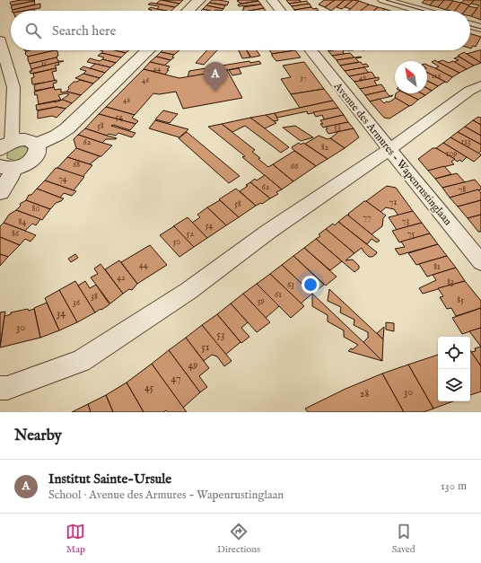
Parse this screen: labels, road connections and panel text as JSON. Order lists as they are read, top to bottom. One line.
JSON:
{"streets":{"street":["Avenue des Armures - Wapenrustinglaan"]},"house_numbers":["15","44","116","37","48","46","48","54","58","53","62","113","82","109","68","66","74","62","78","71","58","80","77","73","84","54","86","52","75","50","44","81","42","83","63","61","38","85","59","36","34","30","53","51","49","47","45","30","28"],"north":"top left","page":{"search":"Search here","pins":"A","heading":"Nearby","list":[{"mark":"A","name":"Institut Sainte-Ursule","note":"School · Avenue des Armures - Wapenrustinglaan","value":"130 m"}],"nav":["Map","Directions","Saved"]}}
